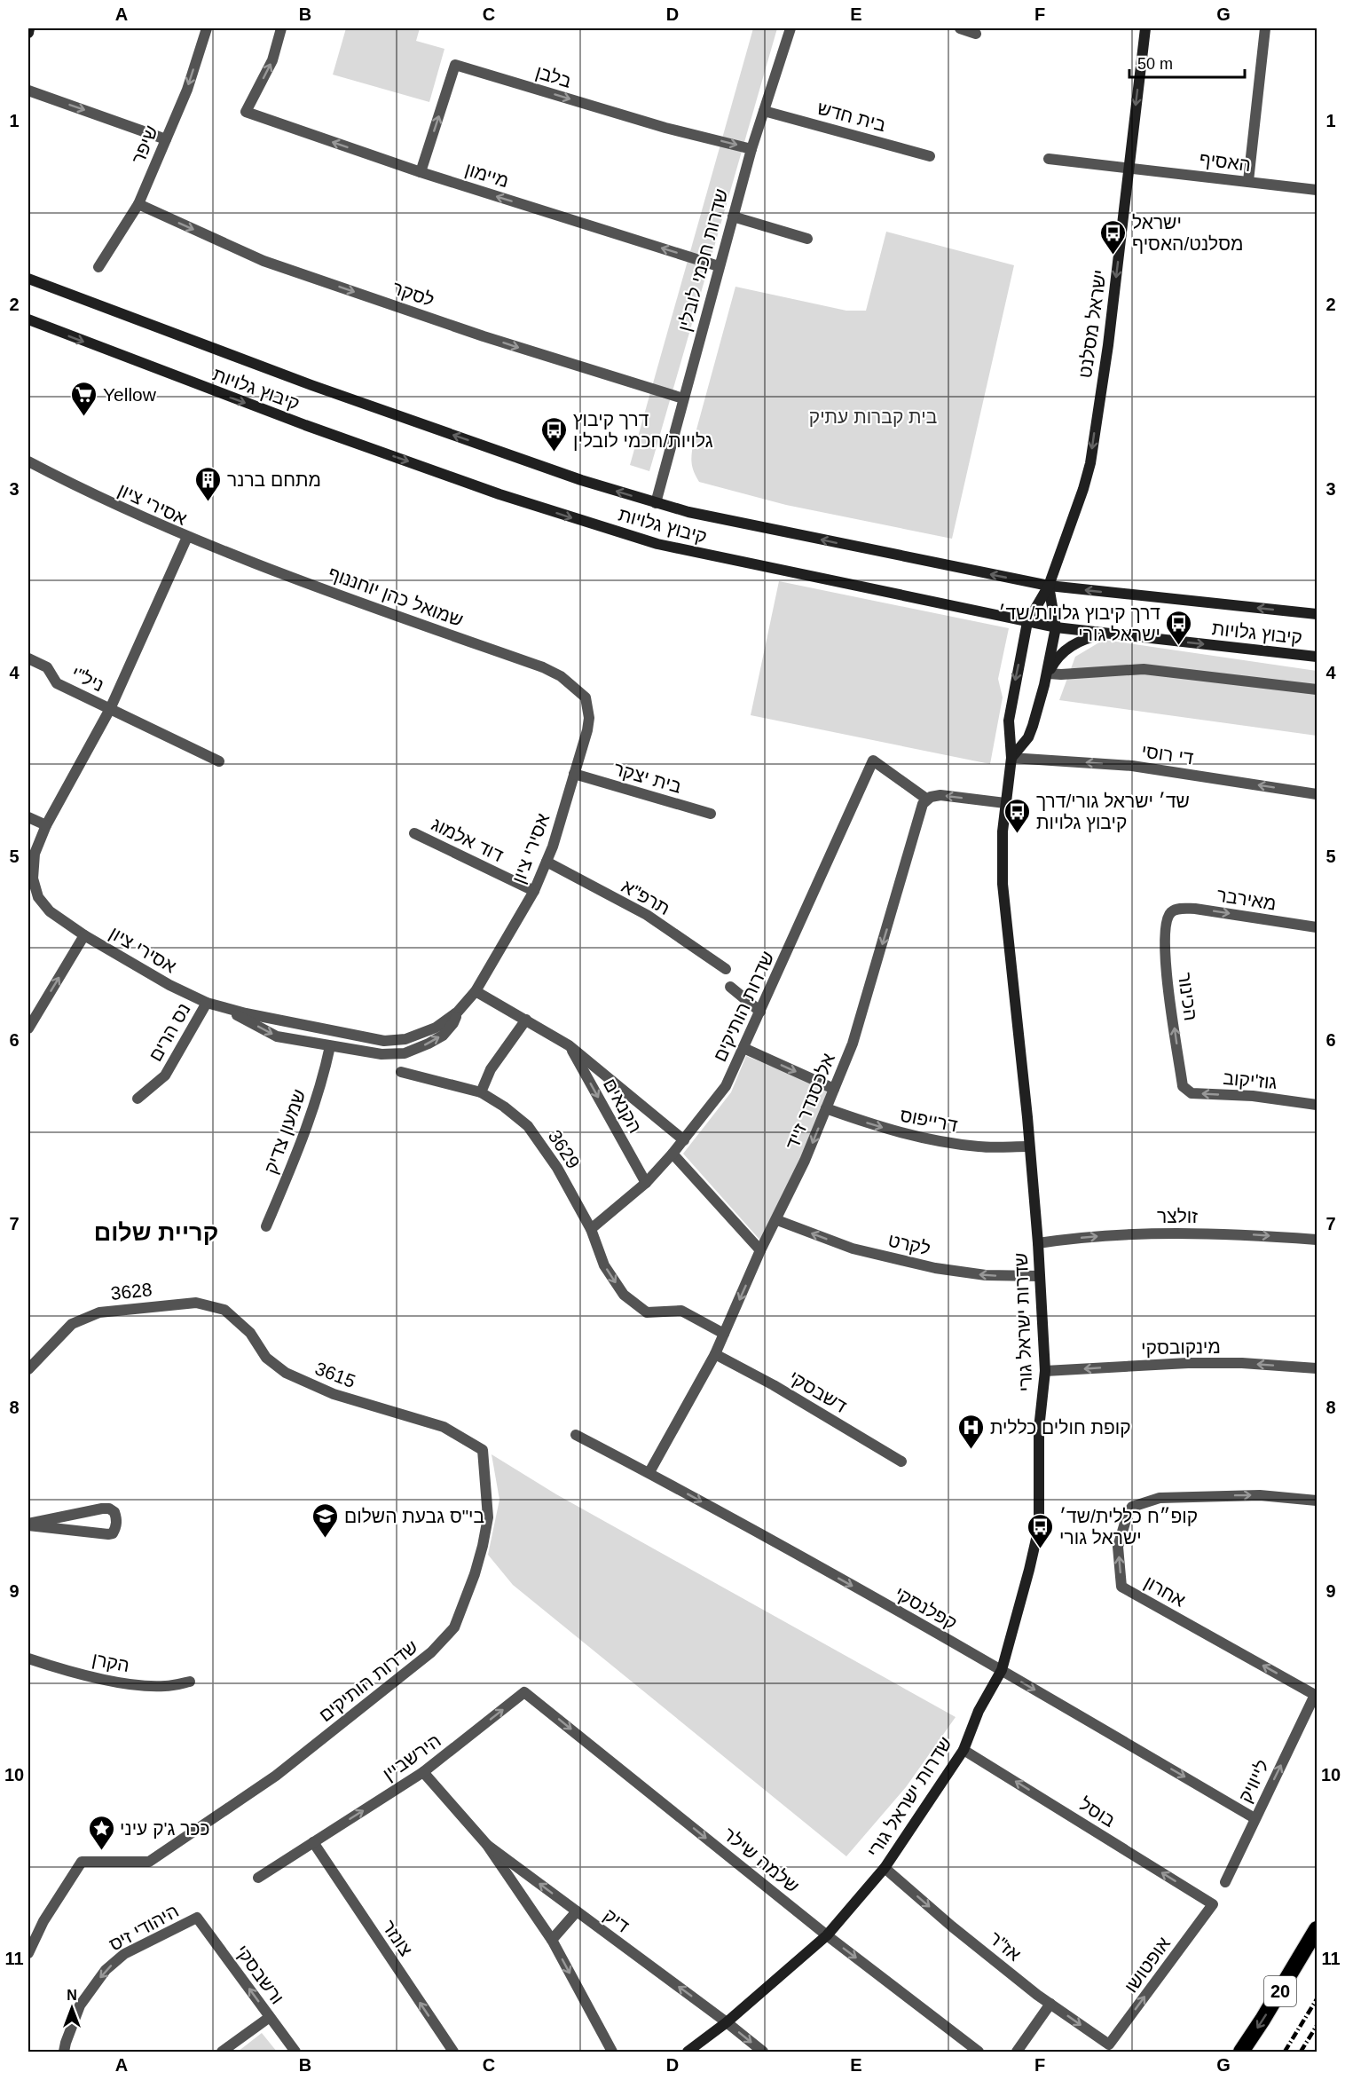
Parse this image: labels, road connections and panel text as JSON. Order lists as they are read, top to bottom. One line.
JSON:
{"streets":{"highway":["20"],"main road":["ישראל מסלנט","קיבוץ גלויות","שדרות ישראל גורי"],"street":["בלבן","בית חדש","שיפר","האסיף","מיימון","שדרות חכמי לובלין","לסקר","אסירי ציון","שמואל כהן יוחננוף","ניל\"י","די רוסי","בית יצקר","דוד אלמוג","תרפ\"א","מאירבר","הכינור","שדרות הותיקים","נס הרים","גוז'יקוב","אלכסנדר זייד","הקנאים","דרייפוס","שמעון צדיק","3629","זולצר","לקרט","3628","מינקובסקי","3615","דשבסקי","אחרון","קפלנסקי","הקרן","הירשביין","לייוויק","בוסל","שלמה שילר","דיק","היהודי זיס","צונזר","אז\"ר","אופטושו","ורשבסקי"]},"crossings":[["בלבן","מיימון"],["בלבן","שדרות חכמי לובלין"],["בית חדש","שדרות חכמי לובלין"],["שיפר","לסקר"],["האסיף","ישראל מסלנט"],["מיימון","שדרות חכמי לובלין"],["שדרות חכמי לובלין","לסקר"],["שדרות חכמי לובלין","קיבוץ גלויות"],["ישראל מסלנט","קיבוץ גלויות"],["ישראל מסלנט","שדרות ישראל גורי"],["קיבוץ גלויות","שדרות ישראל גורי"],["אסירי ציון","שמואל כהן יוחננוף"],["אסירי ציון","ניל\"י"],["אסירי ציון","בית יצקר"],["אסירי ציון","דוד אלמוג"],["אסירי ציון","תרפ\"א"],["אסירי ציון","נס הרים"],["אסירי ציון","הקנאים"],["די רוסי","שדרות ישראל גורי"],["מאירבר","הכינור"],["הכינור","גוז'יקוב"],["שדרות הותיקים","אלכסנדר זייד"],["שדרות הותיקים","הקנאים"],["שדרות הותיקים","3629"],["שדרות הותיקים","3615"],["אלכסנדר זייד","דרייפוס"],["אלכסנדר זייד","3629"],["אלכסנדר זייד","לקרט"],["אלכסנדר זייד","דשבסקי"],["אלכסנדר זייד","קפלנסקי"],["דרייפוס","שדרות ישראל גורי"],["זולצר","שדרות ישראל גורי"],["לקרט","שדרות ישראל גורי"],["3628","3615"],["שדרות ישראל גורי","מינקובסקי"],["שדרות ישראל גורי","קפלנסקי"],["שדרות ישראל גורי","בוסל"],["שדרות ישראל גורי","שלמה שילר"],["שדרות ישראל גורי","דיק"],["שדרות ישראל גורי","אז\"ר"],["אחרון","לייוויק"],["קפלנסקי","לייוויק"],["הירשביין","שלמה שילר"],["הירשביין","דיק"],["הירשביין","צונזר"],["בוסל","אופטושו"],["היהודי זיס","ורשבסקי"],["אז\"ר","אופטושו"]],"one_way":["שיפר","מיימון","לסקר","ישראל מסלנט","די רוסי","מאירבר","הכינור","גוז'יקוב","אלכסנדר זייד","דרייפוס","3629","זולצר","לקרט","מינקובסקי","קפלנסקי","הירשביין","לייוויק","בוסל","שלמה שילר","היהודי זיס","צונזר","אז\"ר","אופטושו","ורשבסקי"],"districts":["קריית שלום"],"parks":["בית קברות עתיק"],"places":{"bus stop":["ישראל מסלנט/האסיף","דרך קיבוץ גלויות/חכמי לובלין","דרך קיבוץ גלויות/שד׳ ישראל גורי","שד׳ ישראל גורי/דרך קיבוץ גלויות","קופ״ח כללית/שד׳ ישראל גורי"],"supermarket":["Yellow"],"building":["מתחם ברנר"],"hospital":["קופת חולים כללית"],"school or university":["בי\"ס גבעת השלום"],"place":["ככר ג'ק עיני"]},"scale_bar":"50 m","north":"top","grid":{"columns":["A","B","C","D","E","F","G"],"rows":["1","2","3","4","5","6","7","8","9","10","11"]}}
